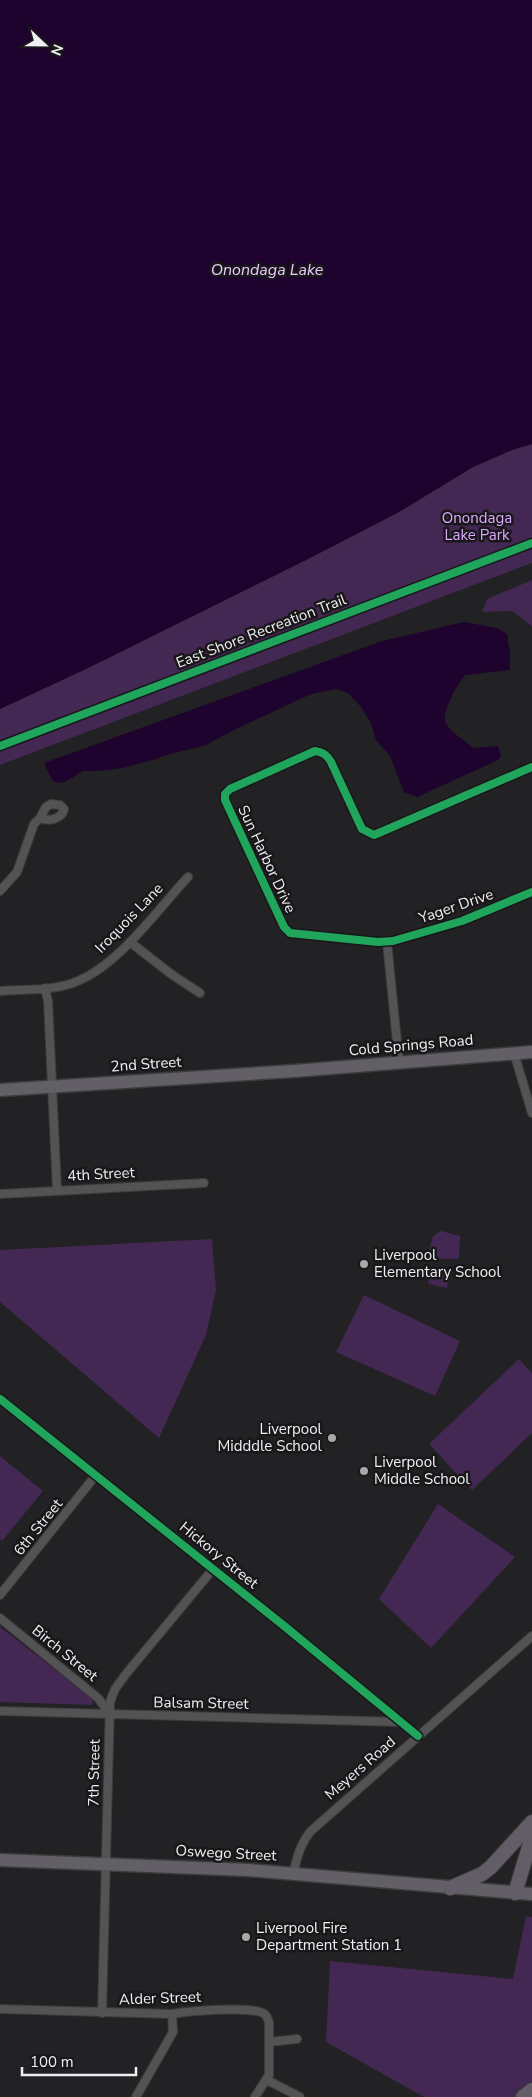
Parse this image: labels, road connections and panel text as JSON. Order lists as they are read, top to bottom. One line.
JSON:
{"streets":{"main road":["Cold Springs Road","2nd Street","Oswego Street"],"street":["Sun Harbor Drive","Yager Drive","Iroquois Lane","4th Street","6th Street","Hickory Street","Birch Street","Balsam Street","Meyers Road","7th Street","Alder Street"],"cycle path":["East Shore Recreation Trail"]},"crossings":[["Sun Harbor Drive","Yager Drive"],["Cold Springs Road","2nd Street"],["6th Street","Hickory Street"],["Hickory Street","Balsam Street"],["Hickory Street","Meyers Road"],["Hickory Street","7th Street"],["Birch Street","Balsam Street"],["Birch Street","7th Street"],["Balsam Street","7th Street"],["Meyers Road","Oswego Street"],["7th Street","Oswego Street"],["7th Street","Alder Street"]],"water":["Onondaga Lake"],"parks":["Onondaga Lake Park"],"places":["Liverpool Elementary School","Liverpool Midddle School","Liverpool Middle School","Liverpool Fire Department Station 1"],"scale_bar":"100 m","north":"right"}
